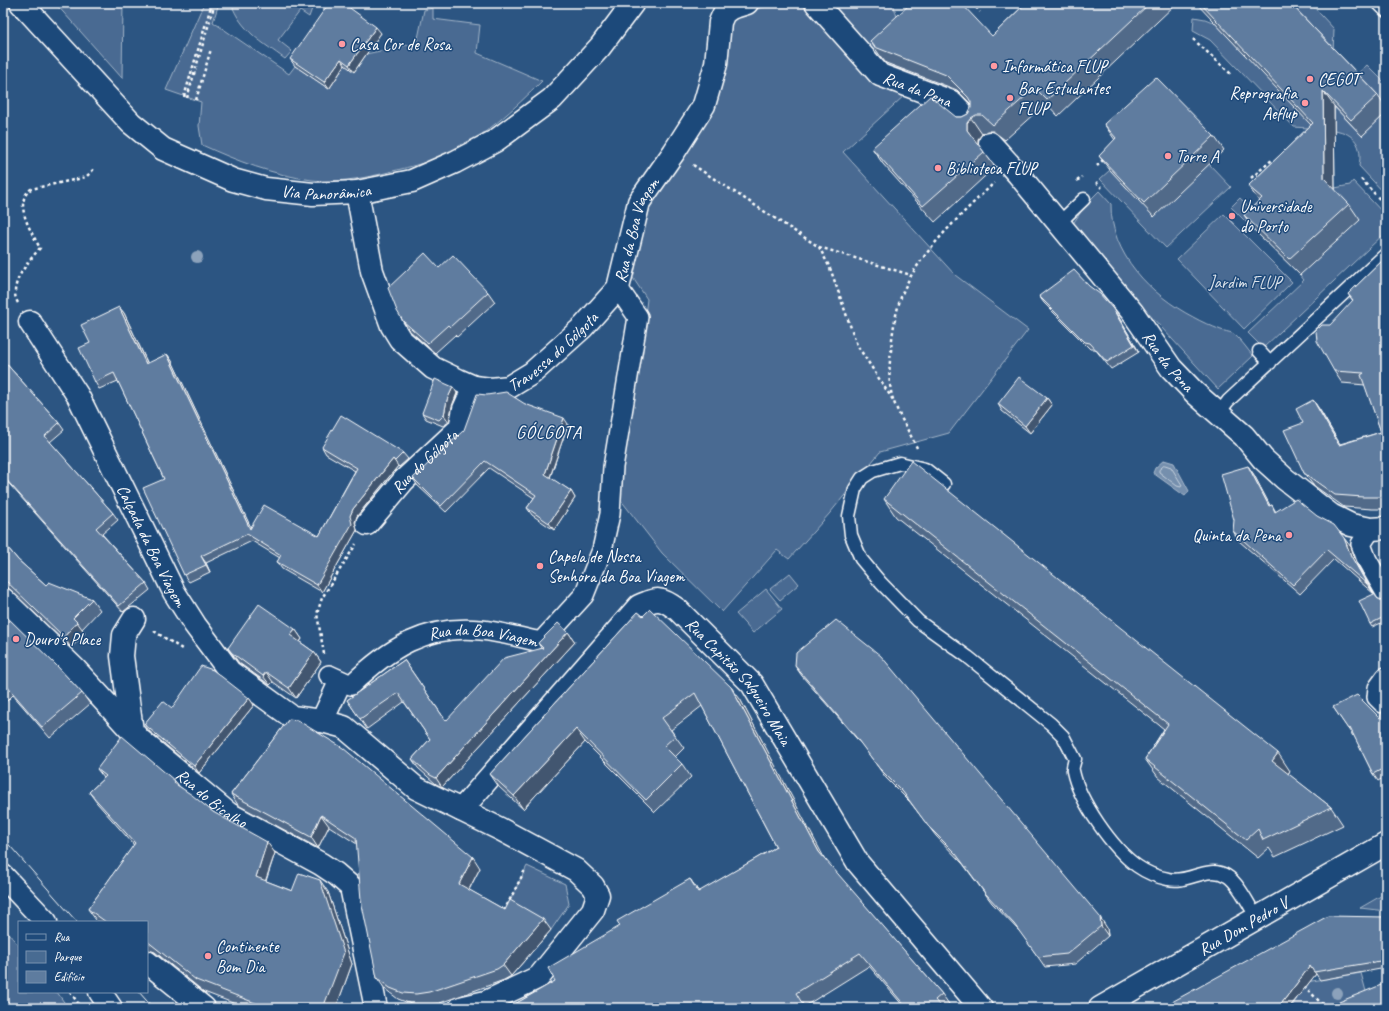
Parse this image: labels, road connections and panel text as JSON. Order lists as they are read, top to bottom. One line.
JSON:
{"streets":{"street":["Rua da Pena","Via Panorâmica","Rua da Boa Viagem","Travessa do Gólgota","Rua do Gólgota","Calçada da Boa Viagem","Rua Capitão Salgueiro Maia","Rua do Bicalho","Rua Dom Pedro V"]},"crossings":[["Rua da Boa Viagem","Travessa do Gólgota"],["Travessa do Gólgota","Rua do Gólgota"]],"districts":["GÓLGOTA"],"parks":["Jardim FLUP"],"places":["Casa Cor de Rosa","Informática FLUP","CEGOT","Bar Estudantes FLUP","Reprografia Aeflup","Torre A","Biblioteca FLUP","Universidade do Porto","Quinta da Pena","Capela de Nossa Senhora da Boa Viagem","Douro's Place","Continente Bom Dia"],"legend":["Rua","Parque","Edifício"]}
